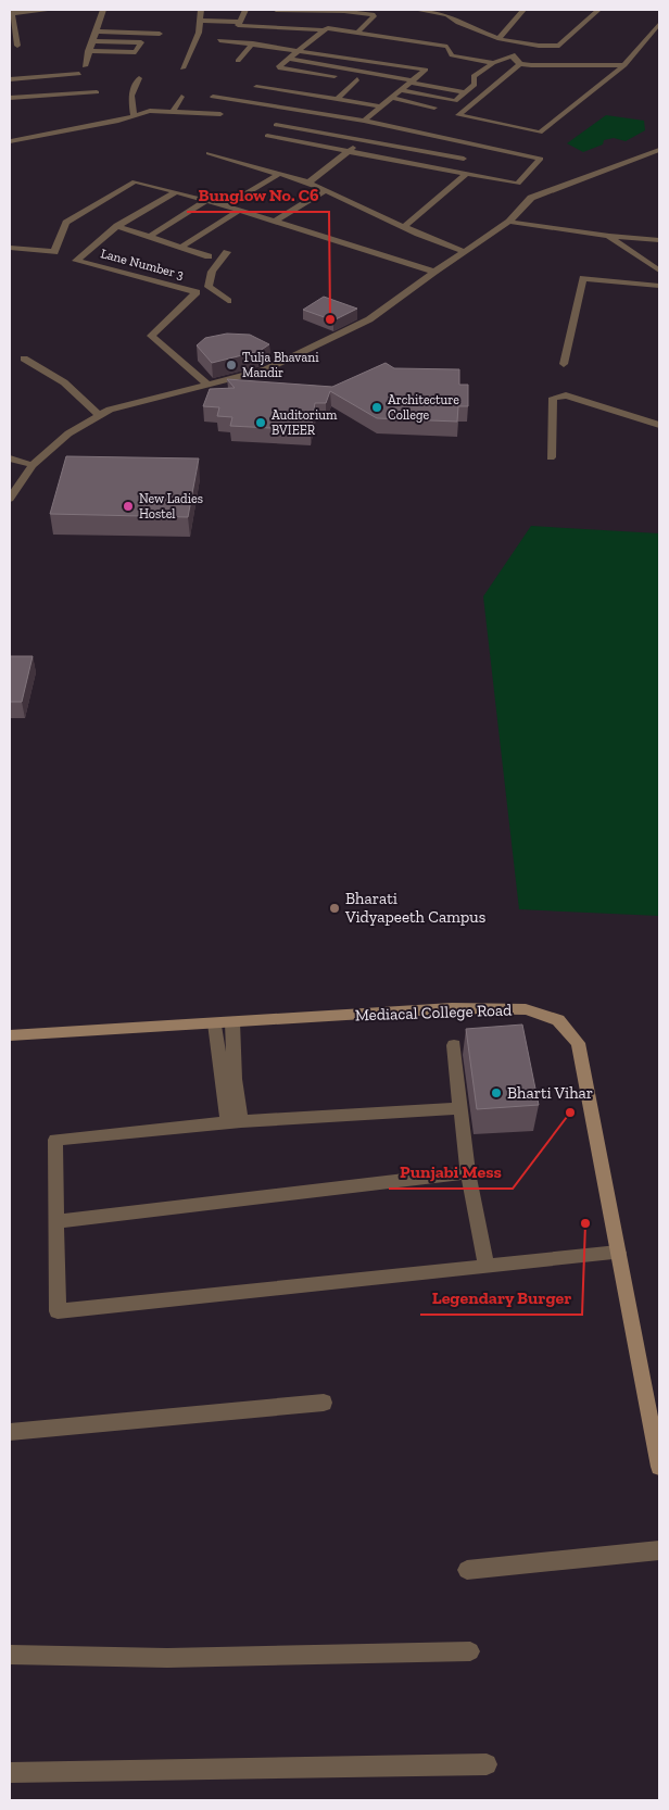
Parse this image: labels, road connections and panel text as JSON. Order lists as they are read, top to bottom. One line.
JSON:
{"streets":{"street":["Lane Number 3","Mediacal College Road"]},"places":["Bunglow No. C6","Tulja Bhavani Mandir","Architecture College","Auditorium BVIEER","New Ladies Hostel","Bharati Vidyapeeth Campus","Bharti Vihar","Punjabi Mess","Legendary Burger"]}
